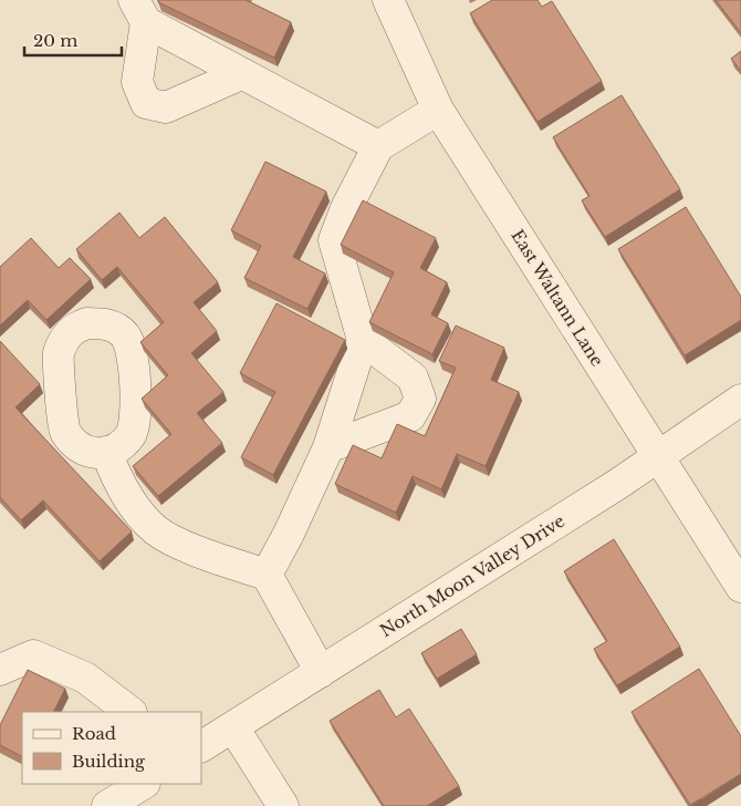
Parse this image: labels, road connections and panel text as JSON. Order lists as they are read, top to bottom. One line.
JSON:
{"streets":{"street":["East Waltann Lane","North Moon Valley Drive"]},"crossings":[["East Waltann Lane","North Moon Valley Drive"]],"legend":["Road","Building"],"scale_bar":"20 m"}
